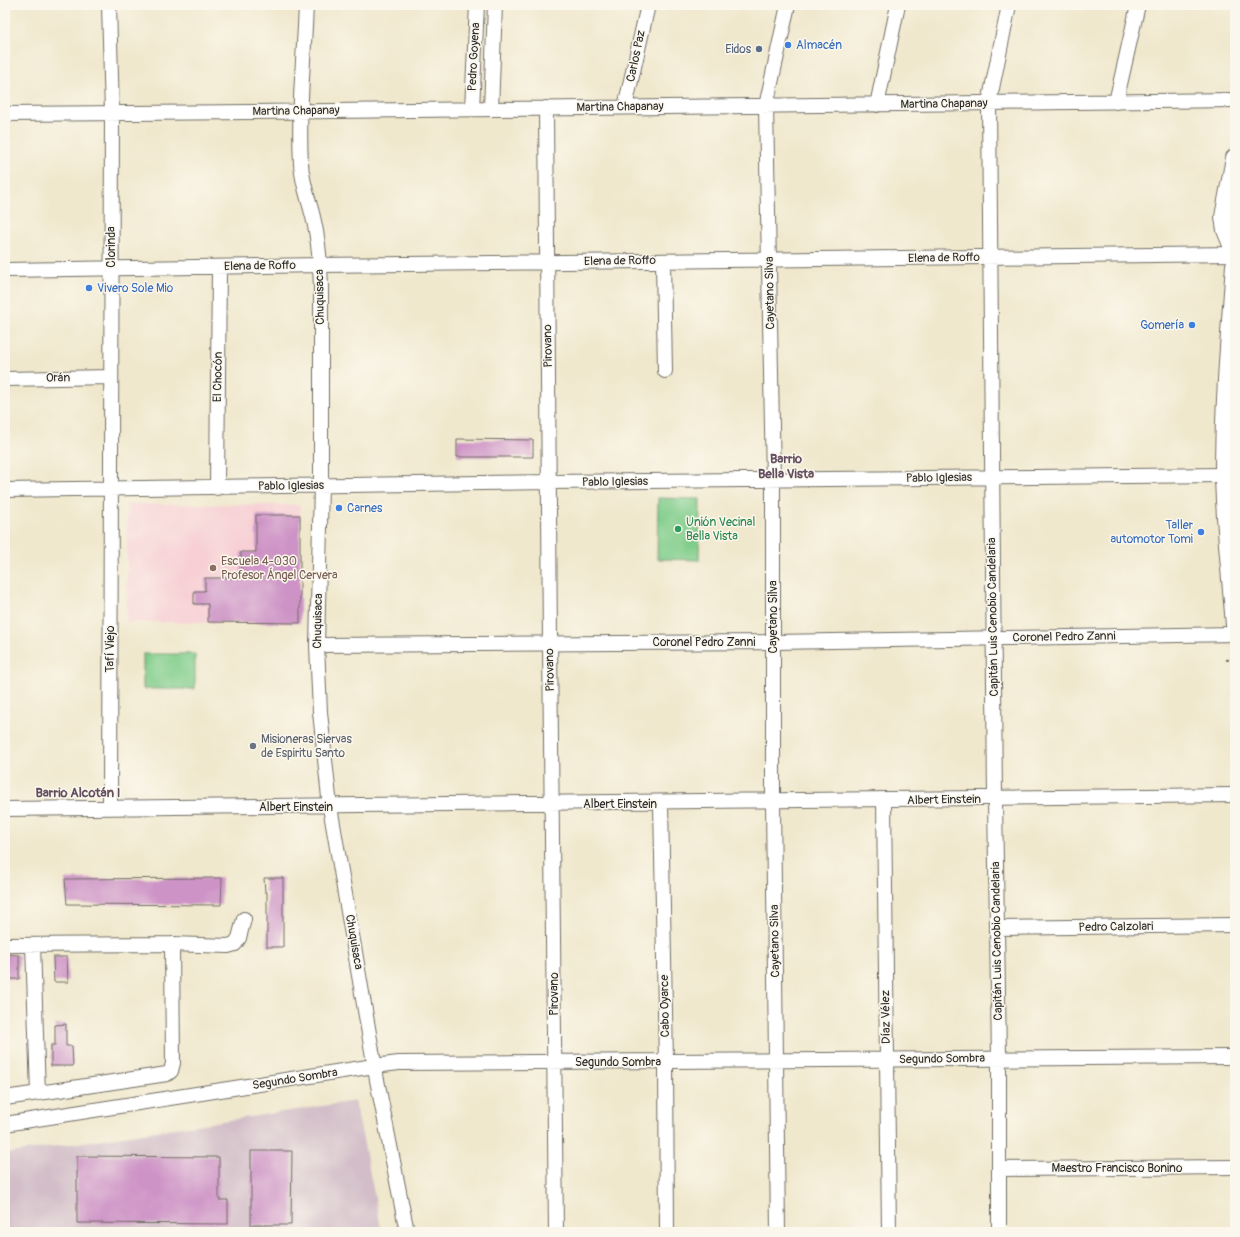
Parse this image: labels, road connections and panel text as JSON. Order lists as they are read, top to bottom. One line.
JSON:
{"streets":{"street":["Carlos Paz","Pedro Goyena","Martina Chapanay","Clorinda","Elena de Roffo","Cayetano Silva","Chuquisaca","Pirovano","El Chocón","Orán","Pablo Iglesias","Capitán Luis Cenobio Candelaria","Coronel Pedro Zanni","Tafí Viejo","Albert Einstein","Pedro Calzolari","Cabo Oyarce","Díaz Vélez","Segundo Sombra","Maestro Francisco Bonino"]},"crossings":[["Carlos Paz","Martina Chapanay"],["Pedro Goyena","Martina Chapanay"],["Martina Chapanay","Clorinda"],["Martina Chapanay","Cayetano Silva"],["Martina Chapanay","Chuquisaca"],["Martina Chapanay","Pirovano"],["Martina Chapanay","Capitán Luis Cenobio Candelaria"],["Clorinda","Elena de Roffo"],["Clorinda","Orán"],["Clorinda","Pablo Iglesias"],["Clorinda","Tafí Viejo"],["Elena de Roffo","Cayetano Silva"],["Elena de Roffo","Chuquisaca"],["Elena de Roffo","Pirovano"],["Elena de Roffo","El Chocón"],["Elena de Roffo","Capitán Luis Cenobio Candelaria"],["Cayetano Silva","Pablo Iglesias"],["Cayetano Silva","Coronel Pedro Zanni"],["Cayetano Silva","Albert Einstein"],["Cayetano Silva","Segundo Sombra"],["Chuquisaca","Pablo Iglesias"],["Chuquisaca","Coronel Pedro Zanni"],["Chuquisaca","Albert Einstein"],["Chuquisaca","Segundo Sombra"],["Pirovano","Pablo Iglesias"],["Pirovano","Coronel Pedro Zanni"],["Pirovano","Albert Einstein"],["Pirovano","Segundo Sombra"],["El Chocón","Pablo Iglesias"],["Pablo Iglesias","Capitán Luis Cenobio Candelaria"],["Pablo Iglesias","Tafí Viejo"],["Capitán Luis Cenobio Candelaria","Coronel Pedro Zanni"],["Capitán Luis Cenobio Candelaria","Albert Einstein"],["Capitán Luis Cenobio Candelaria","Pedro Calzolari"],["Capitán Luis Cenobio Candelaria","Segundo Sombra"],["Capitán Luis Cenobio Candelaria","Maestro Francisco Bonino"],["Tafí Viejo","Albert Einstein"],["Albert Einstein","Cabo Oyarce"],["Albert Einstein","Díaz Vélez"],["Cabo Oyarce","Segundo Sombra"],["Díaz Vélez","Segundo Sombra"]],"districts":["Barrio Bella Vista","Barrio Alcotán I"],"places":["Almacén","Eidos","Vivero Sole Mio","Gomería","Carnes","Unión Vecinal Bella Vista","Taller automotor Tomi","Escuela 4-030 Profesor Ángel Cervera","Misioneras Siervas de Espiritu Santo"]}
